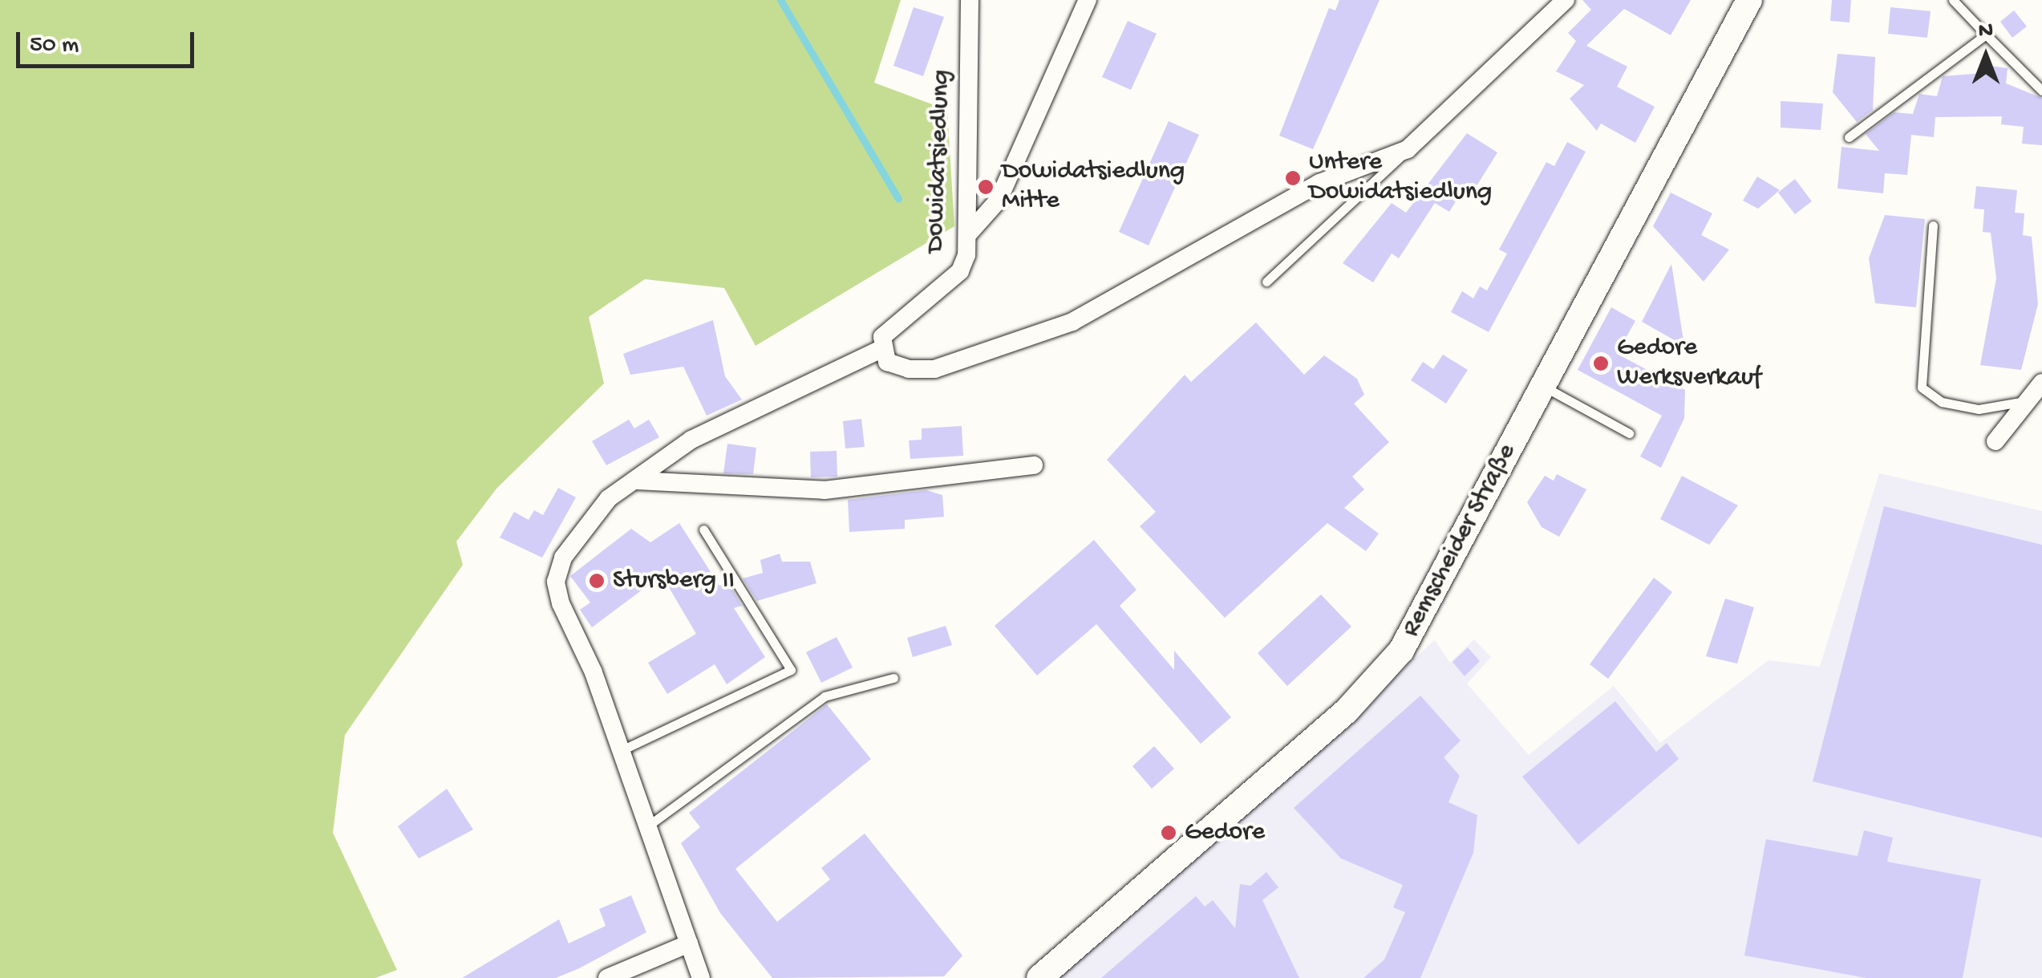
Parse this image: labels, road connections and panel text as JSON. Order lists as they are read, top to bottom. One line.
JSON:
{"streets":{"main road":["Remscheider Straße"],"street":["Dowidatsiedlung"]},"places":["Untere Dowidatsiedlung","Dowidatsiedlung Mitte","Gedore Werksverkauf","Stursberg II","Gedore"],"scale_bar":"50 m","north":"top"}
